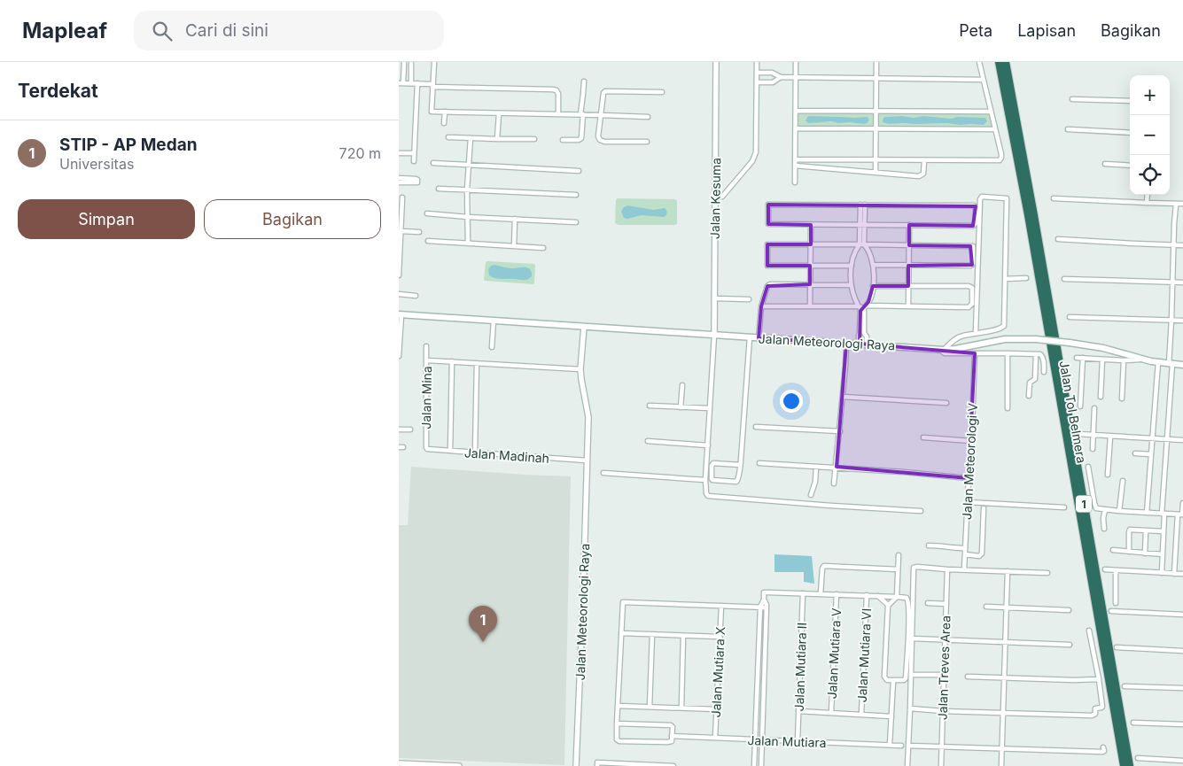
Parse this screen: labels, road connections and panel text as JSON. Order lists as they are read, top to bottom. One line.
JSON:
{"streets":{"highway":["Jalan Tol Belmera","1"],"main road":["Jalan Meteorologi Raya"],"street":["Jalan Kesuma","Jalan Mina","Jalan Madinah","Jalan Meteorologi V","Jalan Mutiara V","Jalan Mutiara VI","Jalan Mutiara II","Jalan Treves Area","Jalan Mutiara X","Jalan Mutiara"]},"crossings":[["Jalan Kesuma","Jalan Meteorologi Raya"],["Jalan Meteorologi Raya","Jalan Madinah"],["Jalan Mina","Jalan Madinah"],["Jalan Mutiara II","Jalan Mutiara"],["Jalan Mutiara X","Jalan Mutiara"]],"page":{"header":"Mapleaf","search":"Cari di sini","nav":["Peta","Lapisan","Bagikan"],"heading":"Terdekat","map_buttons":["+","−"],"list":[{"mark":"1","name":"STIP - AP Medan","note":"Universitas","value":"720 m"}],"buttons":["Simpan","Bagikan"],"pins":"1"}}
